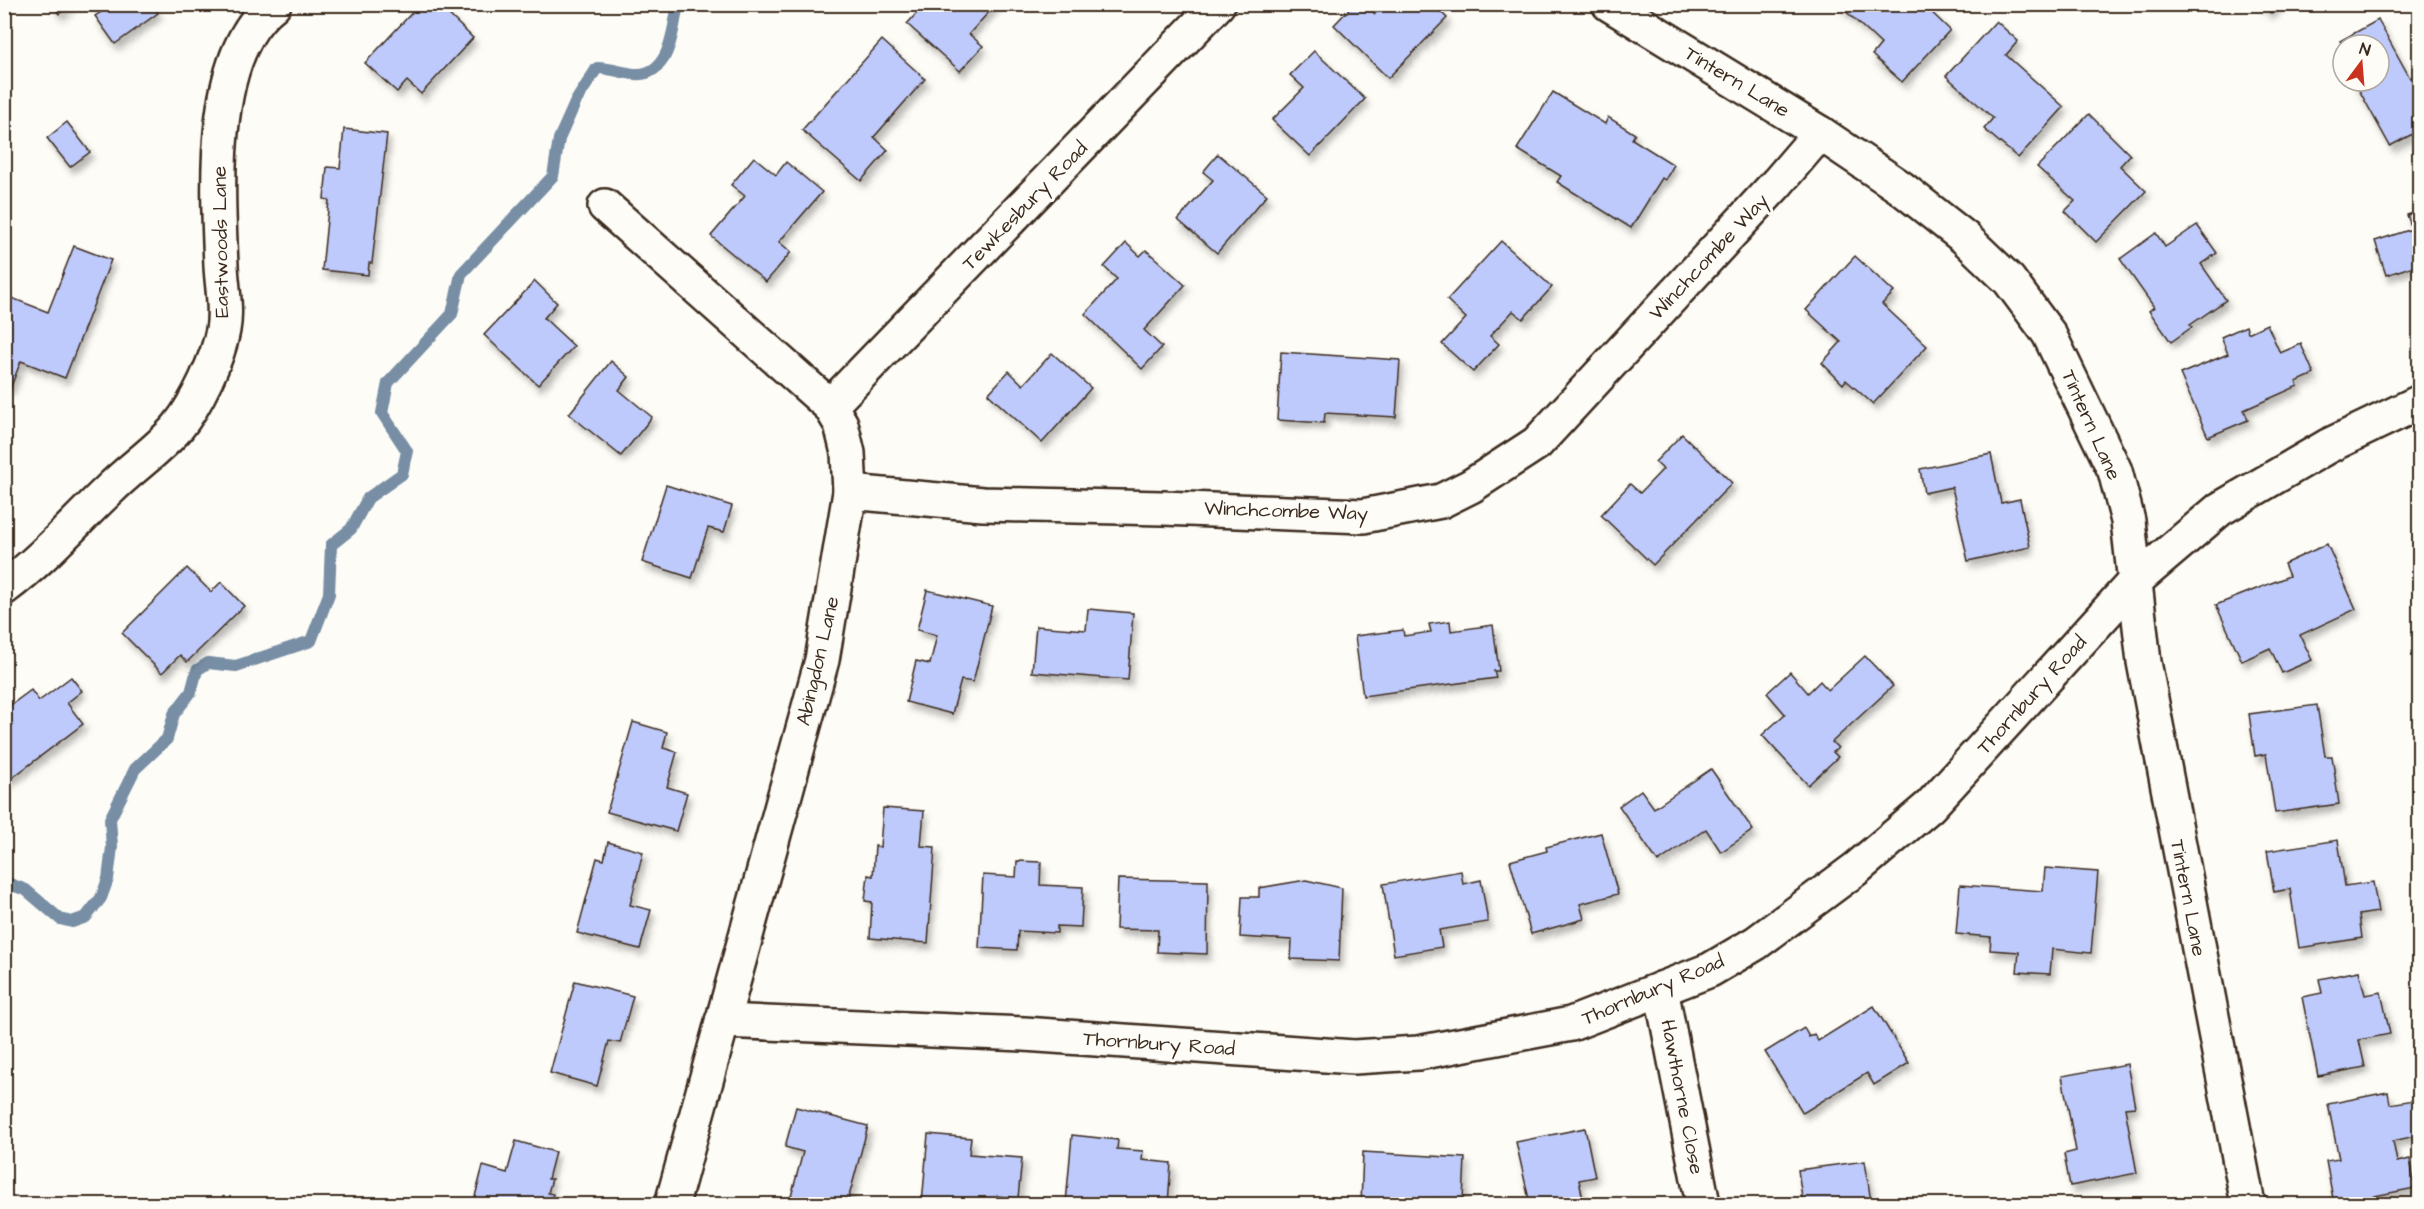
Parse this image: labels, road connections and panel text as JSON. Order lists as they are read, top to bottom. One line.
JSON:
{"streets":{"street":["Tintern Lane","Tewkesbury Road","Eastwoods Lane","Winchcombe Way","Abingdon Lane","Thornbury Road","Hawthorne Close"]},"crossings":[["Tintern Lane","Winchcombe Way"],["Tintern Lane","Thornbury Road"],["Tewkesbury Road","Abingdon Lane"],["Winchcombe Way","Abingdon Lane"],["Abingdon Lane","Thornbury Road"],["Thornbury Road","Hawthorne Close"]],"north":"top"}
